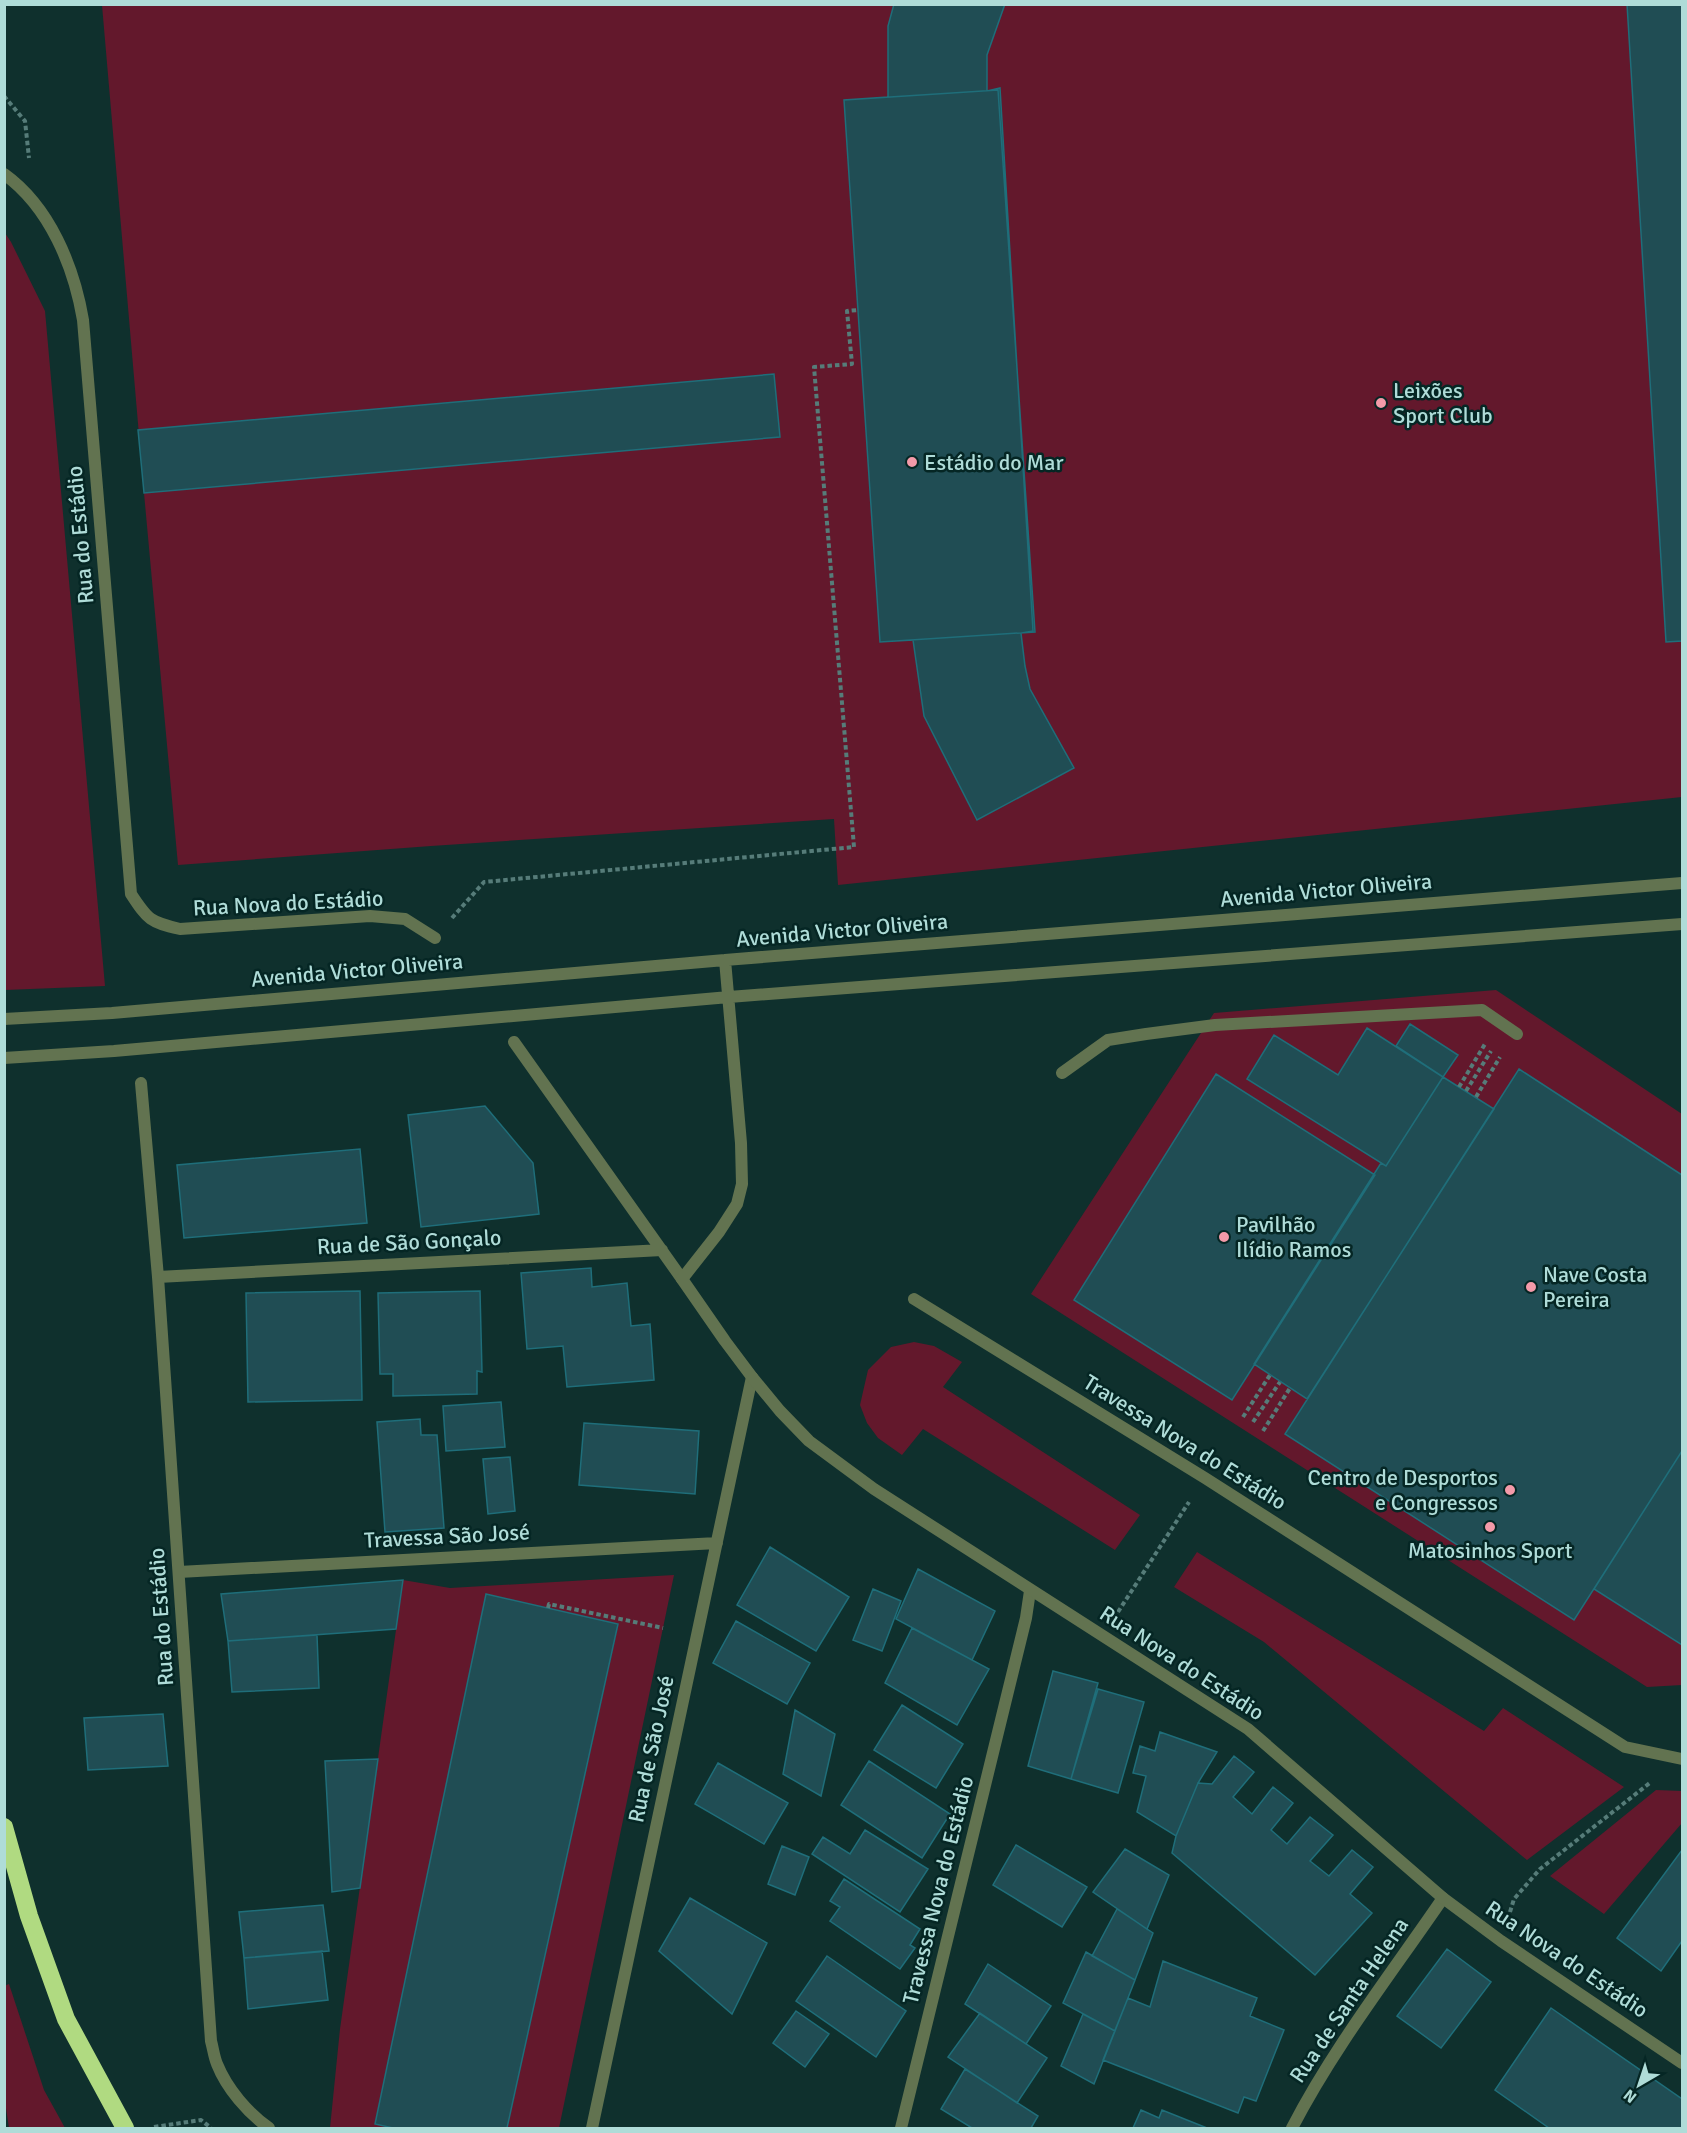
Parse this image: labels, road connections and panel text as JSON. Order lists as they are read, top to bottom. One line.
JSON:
{"streets":{"street":["Rua do Estádio","Avenida Victor Oliveira","Rua Nova do Estádio","Rua de São Gonçalo","Travessa Nova do Estádio","Travessa São José","Rua de São José","Rua de Santa Helena"]},"crossings":[["Rua do Estádio","Rua Nova do Estádio"],["Rua do Estádio","Rua de São Gonçalo"],["Rua do Estádio","Travessa São José"],["Rua Nova do Estádio","Rua de São Gonçalo"],["Rua Nova do Estádio","Travessa Nova do Estádio"],["Rua Nova do Estádio","Rua de São José"],["Rua Nova do Estádio","Rua de Santa Helena"],["Travessa São José","Rua de São José"]],"places":["Leixões Sport Club","Estádio do Mar","Pavilhão Ilídio Ramos","Nave Costa Pereira","Centro de Desportos e Congressos","Matosinhos Sport"],"north":"bottom left"}
